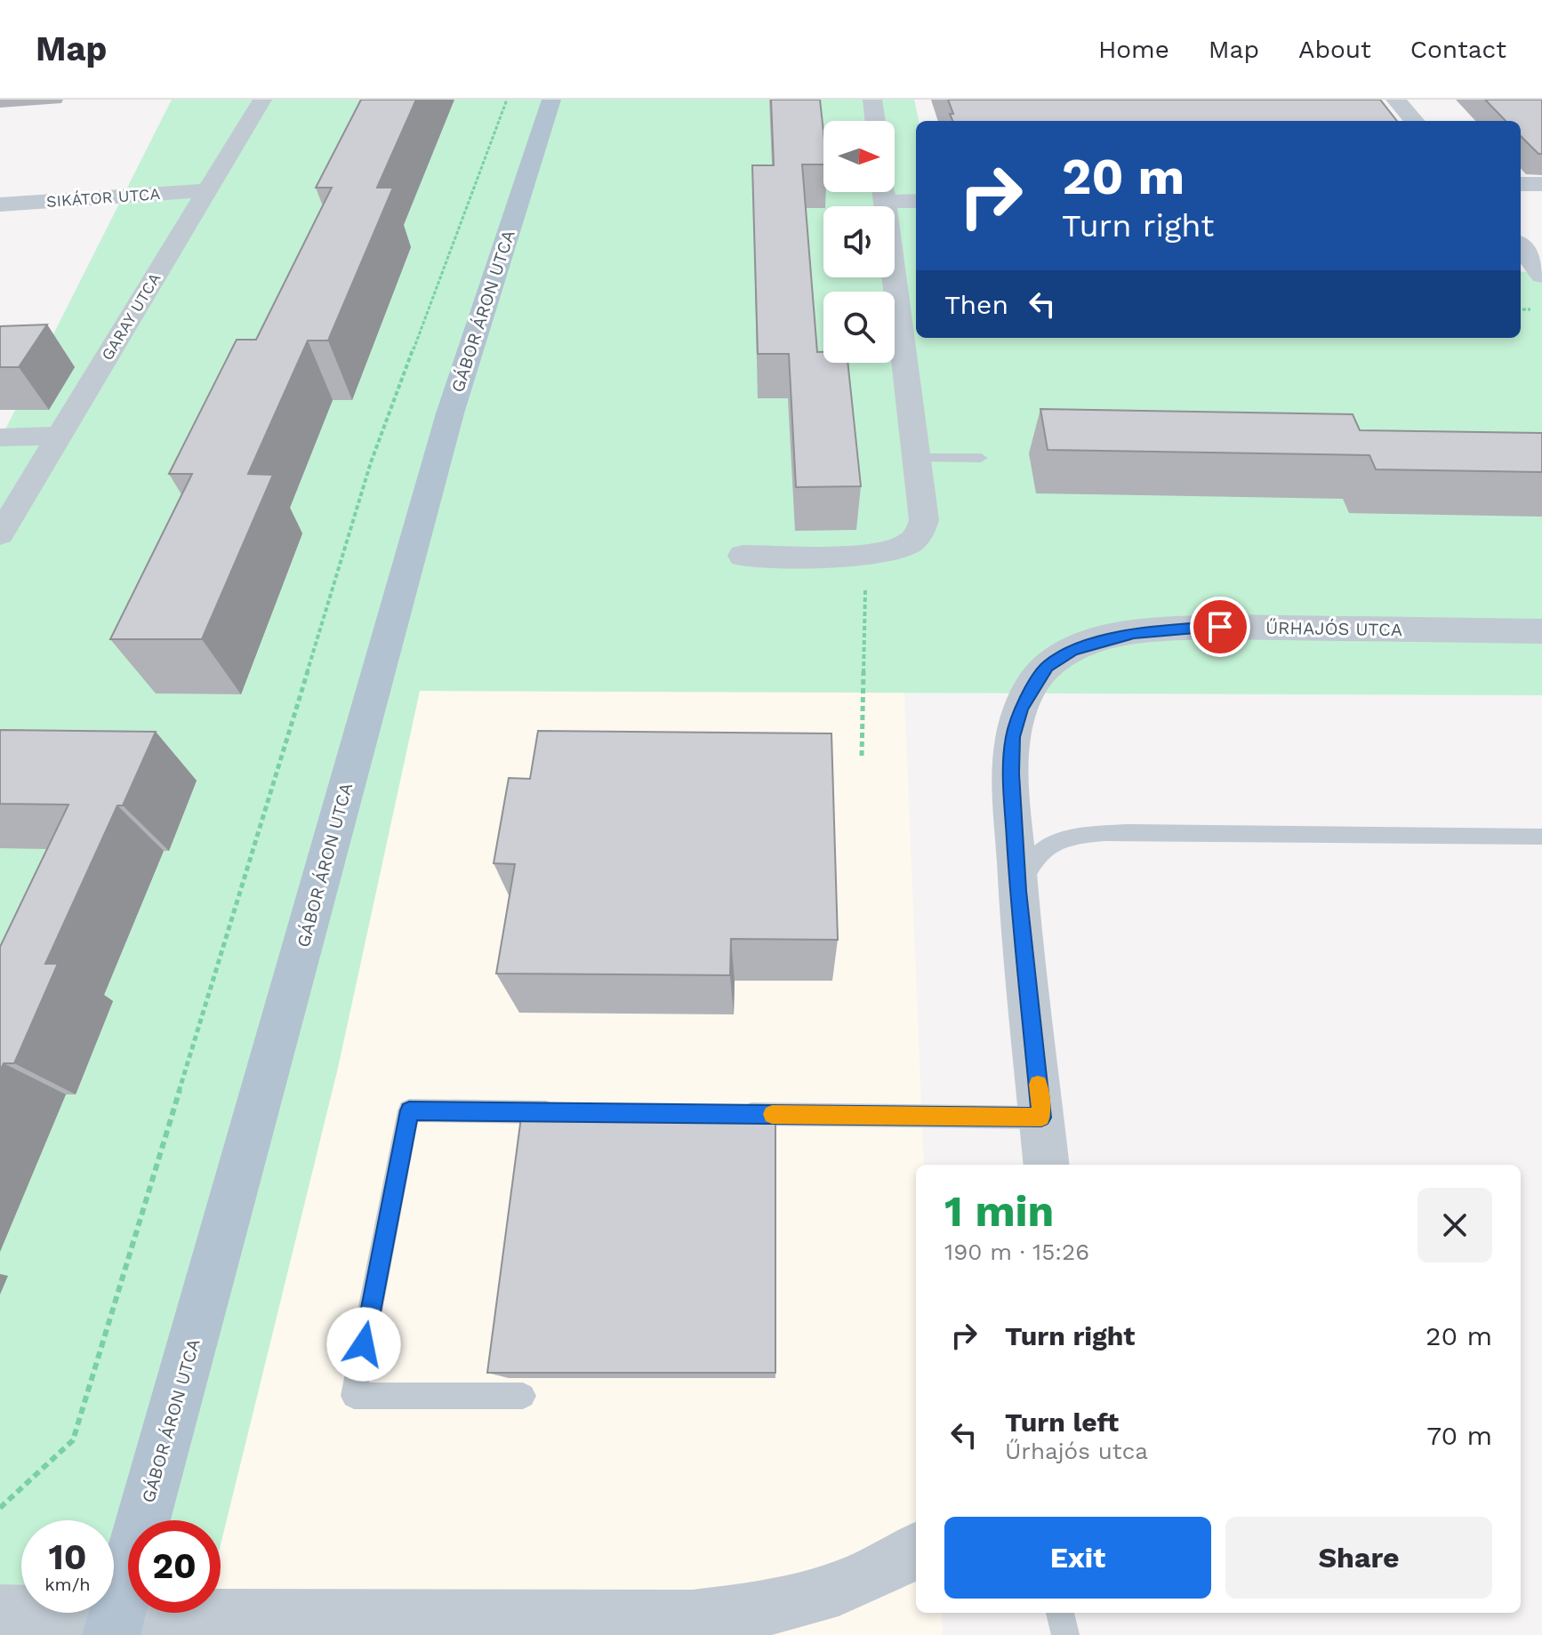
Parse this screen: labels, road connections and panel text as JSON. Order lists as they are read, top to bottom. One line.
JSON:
{"streets":{"main road":["GÁBOR ÁRON UTCA"],"street":["SIKÁTOR UTCA","GARAY UTCA","ŰRHAJÓS UTCA"]},"crossings":[["SIKÁTOR UTCA","GARAY UTCA"]],"north":"right","page":{"header":"Map","nav":["Home","Map","About","Contact"],"turn":["20 m","Turn right"],"then":"Then","heading":["1 min","190 m · 15:26"],"list":[{"name":"Turn right","value":"20 m"},{"name":"Turn left","note":"Űrhajós utca","value":"70 m"}],"buttons":["Exit","Share"],"speed":"10 km/h","limit":"20"}}
